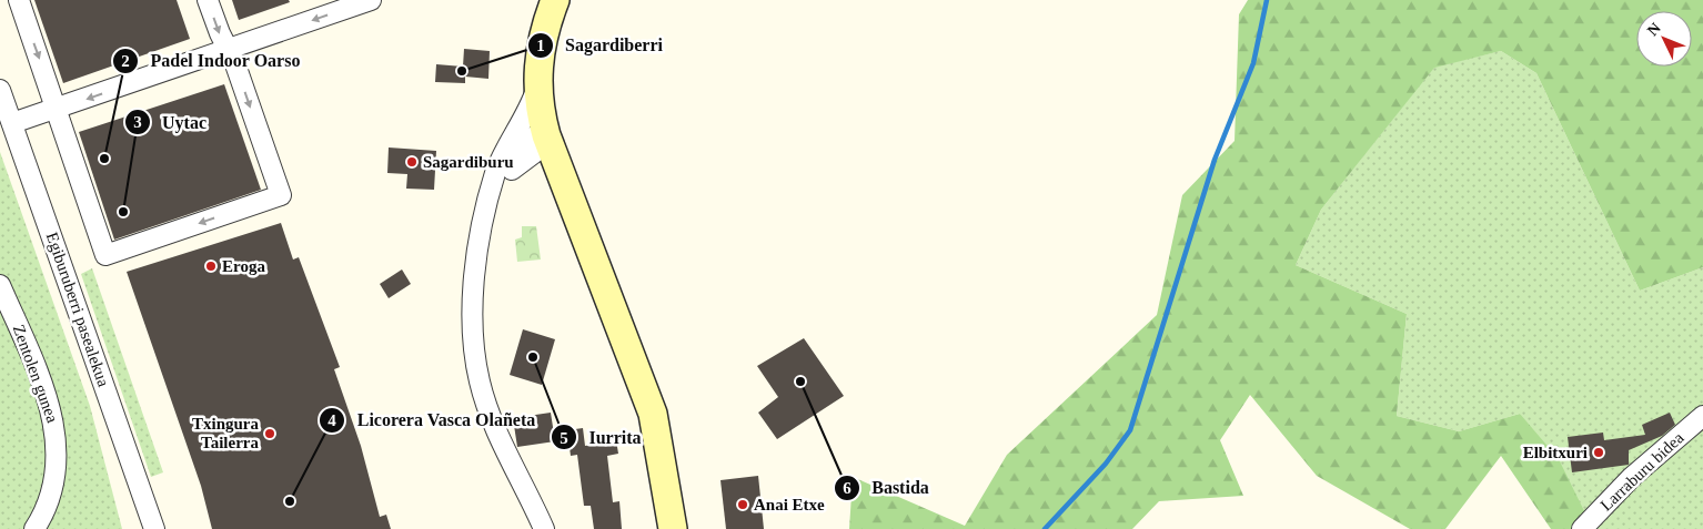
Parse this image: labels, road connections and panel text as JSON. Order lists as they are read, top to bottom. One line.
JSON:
{"streets":{"street":["Egiburuberri pasealekua","Zentolen gunea","Larraburu bidea"]},"places":["Sagardiberri","Padel Indoor Oarso","Sagardiburu","Uytac","Eroga","Iurrita","Bastida","Txingura Tailerra","Elbitxuri","Licorera Vasca Olañeta","Anai Etxe"],"north":"top left"}
